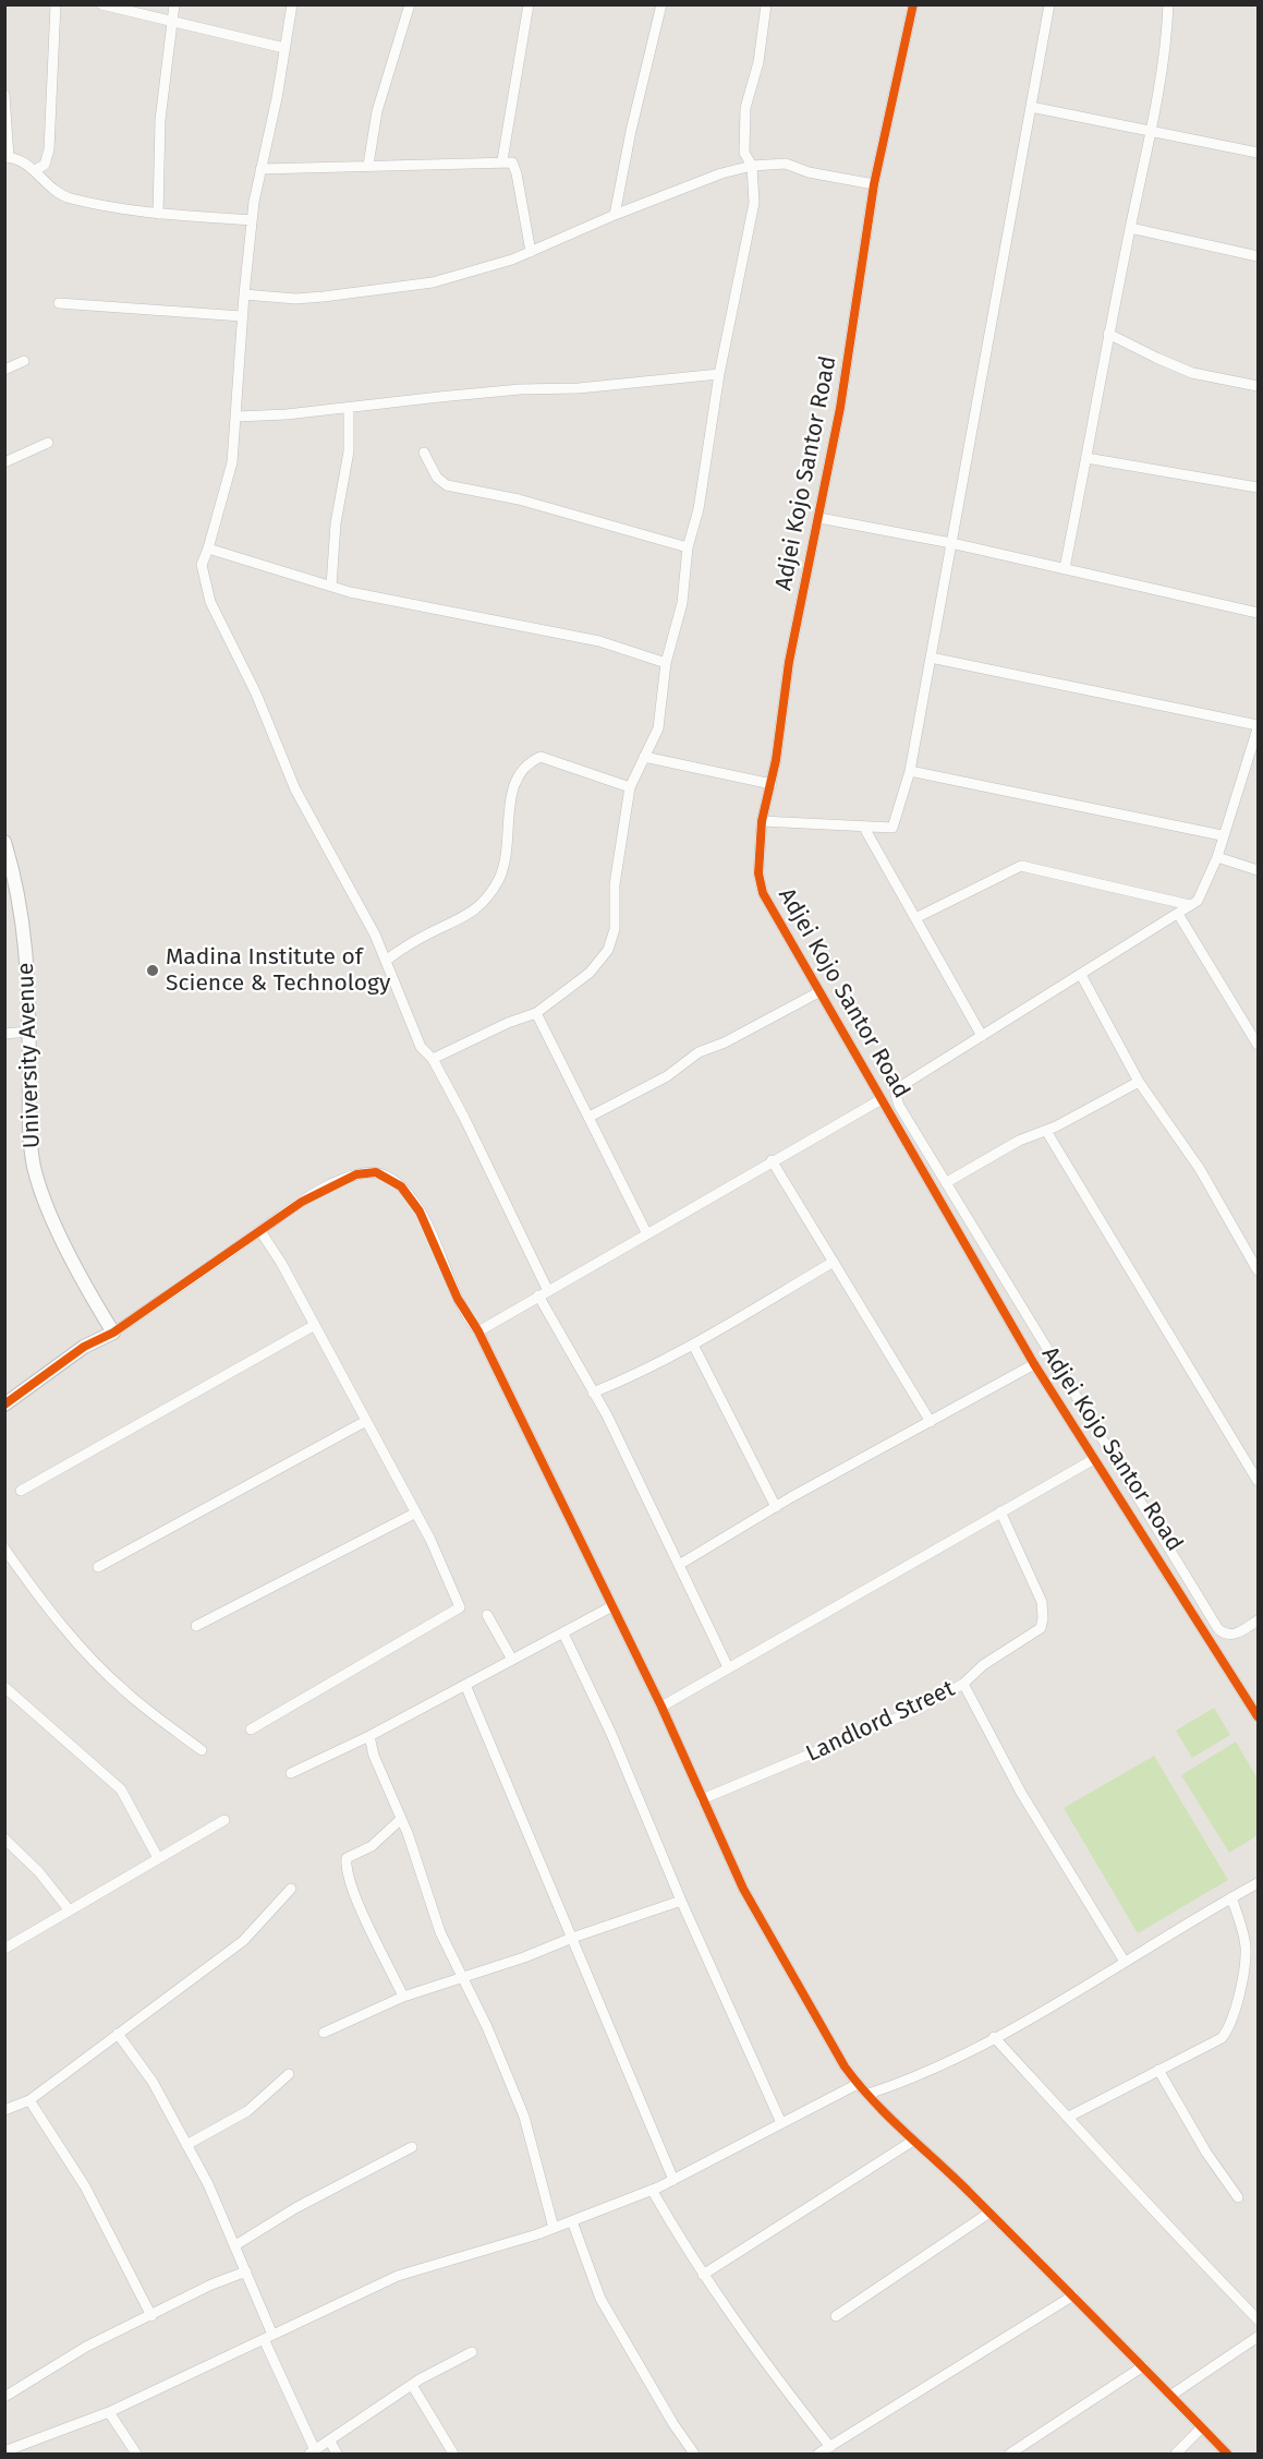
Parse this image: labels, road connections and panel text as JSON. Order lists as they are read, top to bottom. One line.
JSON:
{"streets":{"street":["Adjei Kojo Santor Road","University Avenue","Landlord Street"]},"places":["Madina Institute of Science & Technology"]}
